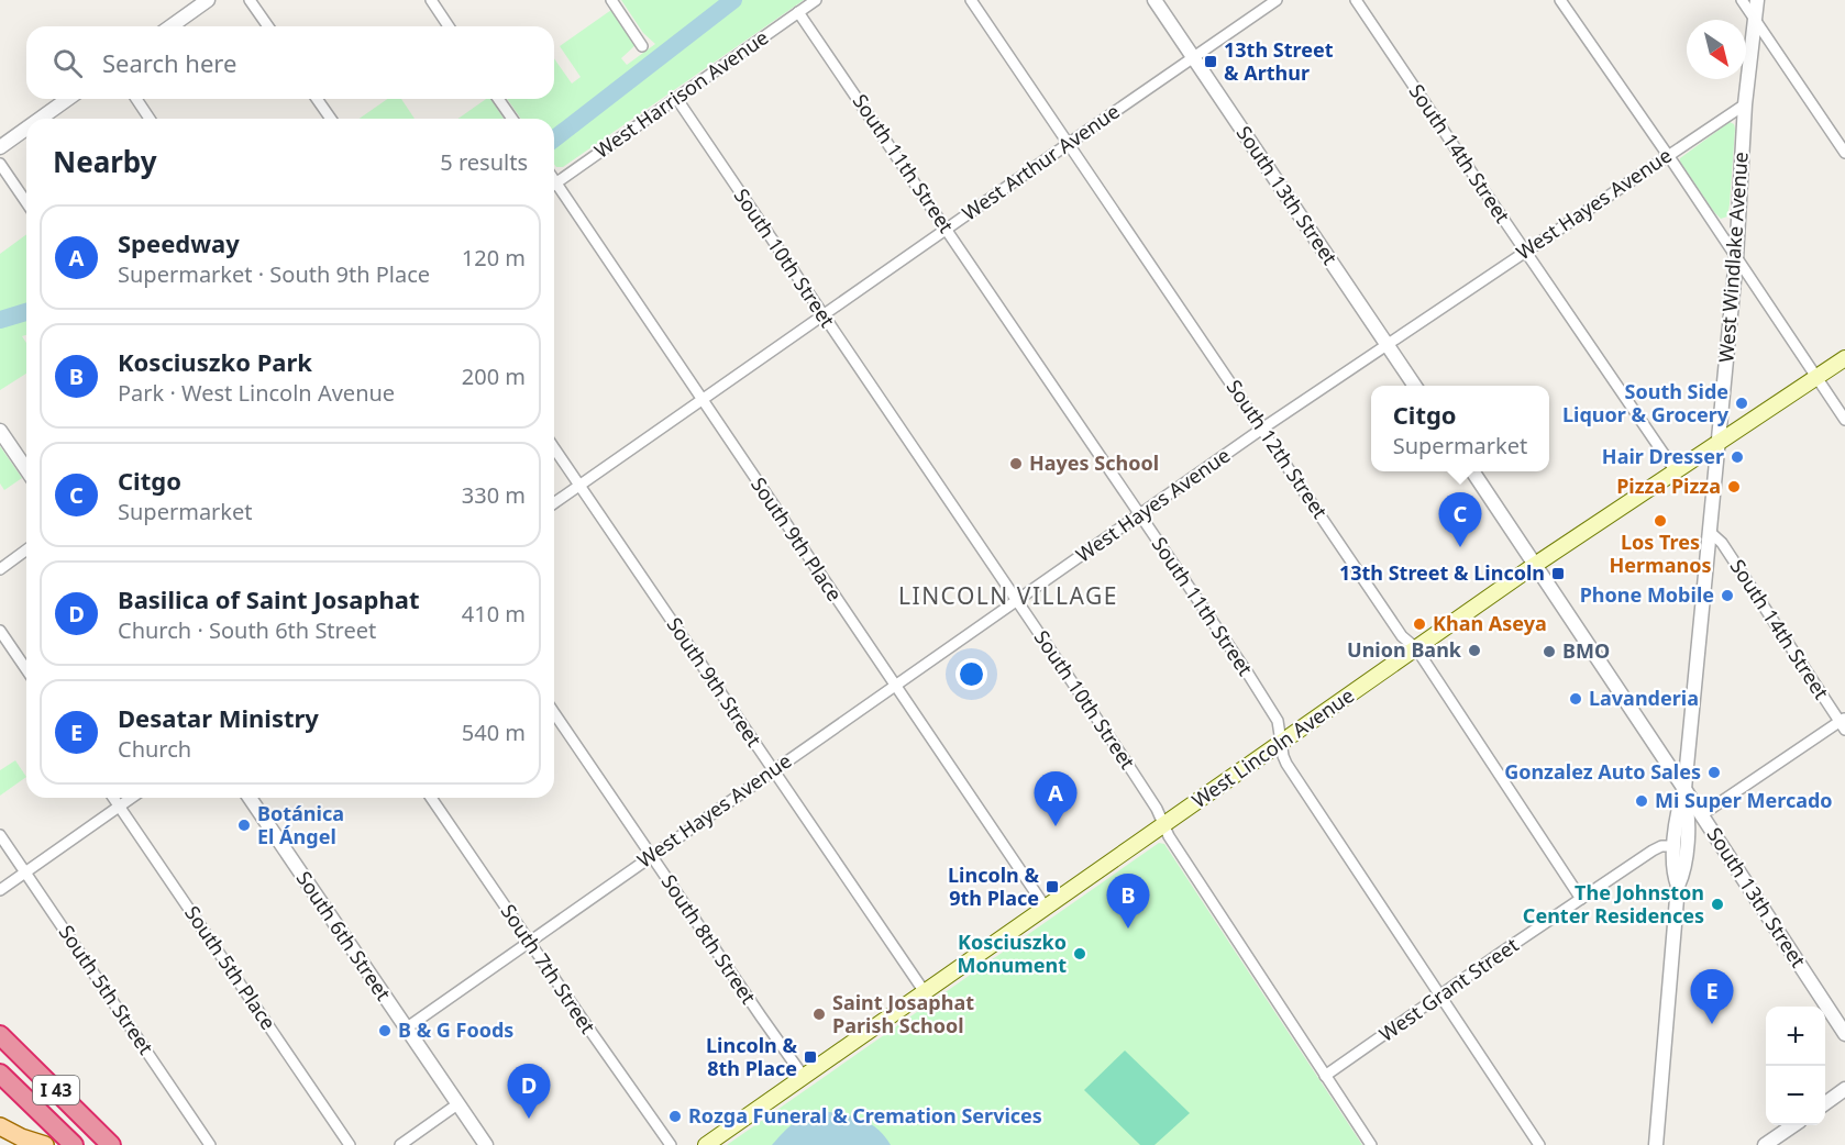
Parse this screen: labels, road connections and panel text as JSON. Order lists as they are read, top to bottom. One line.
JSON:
{"streets":{"highway":["I 43"],"main road":["West Lincoln Avenue"],"street":["West Harrison Avenue","South 14th Street","West Arthur Avenue","South 11th Street","South 13th Street","West Hayes Avenue","West Windlake Avenue","South 10th Street","South 12th Street","South 9th Place","South 9th Street","South 6th Street","South 8th Street","South 5th Place","South 7th Street","South 5th Street","West Grant Street"]},"crossings":[["West Harrison Avenue","South 11th Street"],["West Harrison Avenue","South 10th Street"],["South 14th Street","West Hayes Avenue"],["South 14th Street","West Windlake Avenue"],["South 14th Street","West Lincoln Avenue"],["West Arthur Avenue","South 11th Street"],["West Arthur Avenue","South 13th Street"],["West Arthur Avenue","South 10th Street"],["West Arthur Avenue","South 12th Street"],["West Arthur Avenue","South 9th Place"],["West Arthur Avenue","South 9th Street"],["South 11th Street","West Hayes Avenue"],["South 11th Street","West Lincoln Avenue"],["South 11th Street","West Grant Street"],["South 13th Street","West Hayes Avenue"],["South 13th Street","West Windlake Avenue"],["South 13th Street","West Lincoln Avenue"],["West Hayes Avenue","West Windlake Avenue"],["West Hayes Avenue","South 10th Street"],["West Hayes Avenue","South 12th Street"],["West Hayes Avenue","South 9th Place"],["West Hayes Avenue","South 9th Street"],["West Hayes Avenue","South 6th Street"],["West Hayes Avenue","South 8th Street"],["West Hayes Avenue","South 7th Street"],["West Windlake Avenue","West Lincoln Avenue"],["West Windlake Avenue","West Grant Street"],["South 10th Street","West Lincoln Avenue"],["South 10th Street","West Grant Street"],["South 12th Street","West Lincoln Avenue"],["South 12th Street","West Grant Street"],["South 9th Place","West Lincoln Avenue"],["South 9th Street","West Lincoln Avenue"],["West Lincoln Avenue","South 8th Street"]],"districts":["LINCOLN VILLAGE"],"places":{"transit":["13th Street & Arthur","13th Street & Lincoln","Lincoln & 9th Place","Lincoln & 8th Place"],"other":["South Side Liquor & Grocery","Hair Dresser","Hayes School","Pizza Pizza","Los Tres Hermanos","Phone Mobile","Khan Aseya","Union Bank","BMO","Lavanderia","Gonzalez Auto Sales","Mi Super Mercado","Botánica El Ángel","The Johnston Center Residences","Kosciuszko Monument","Saint Josaphat Parish School","B & G Foods","Rozga Funeral & Cremation Services"]},"north":"bottom right","page":{"search":"Search here","heading":["Nearby","5 results"],"list":[{"mark":"A","name":"Speedway","note":"Supermarket · South 9th Place","value":"120 m"},{"mark":"B","name":"Kosciuszko Park","note":"Park · West Lincoln Avenue","value":"200 m"},{"mark":"C","name":"Citgo","note":"Supermarket","value":"330 m"},{"mark":"D","name":"Basilica of Saint Josaphat","note":"Church · South 6th Street","value":"410 m"},{"mark":"E","name":"Desatar Ministry","note":"Church","value":"540 m"}],"popup":["Citgo","Supermarket"],"pins":["C","A","B","E","D"],"map_buttons":["+","−"]}}
